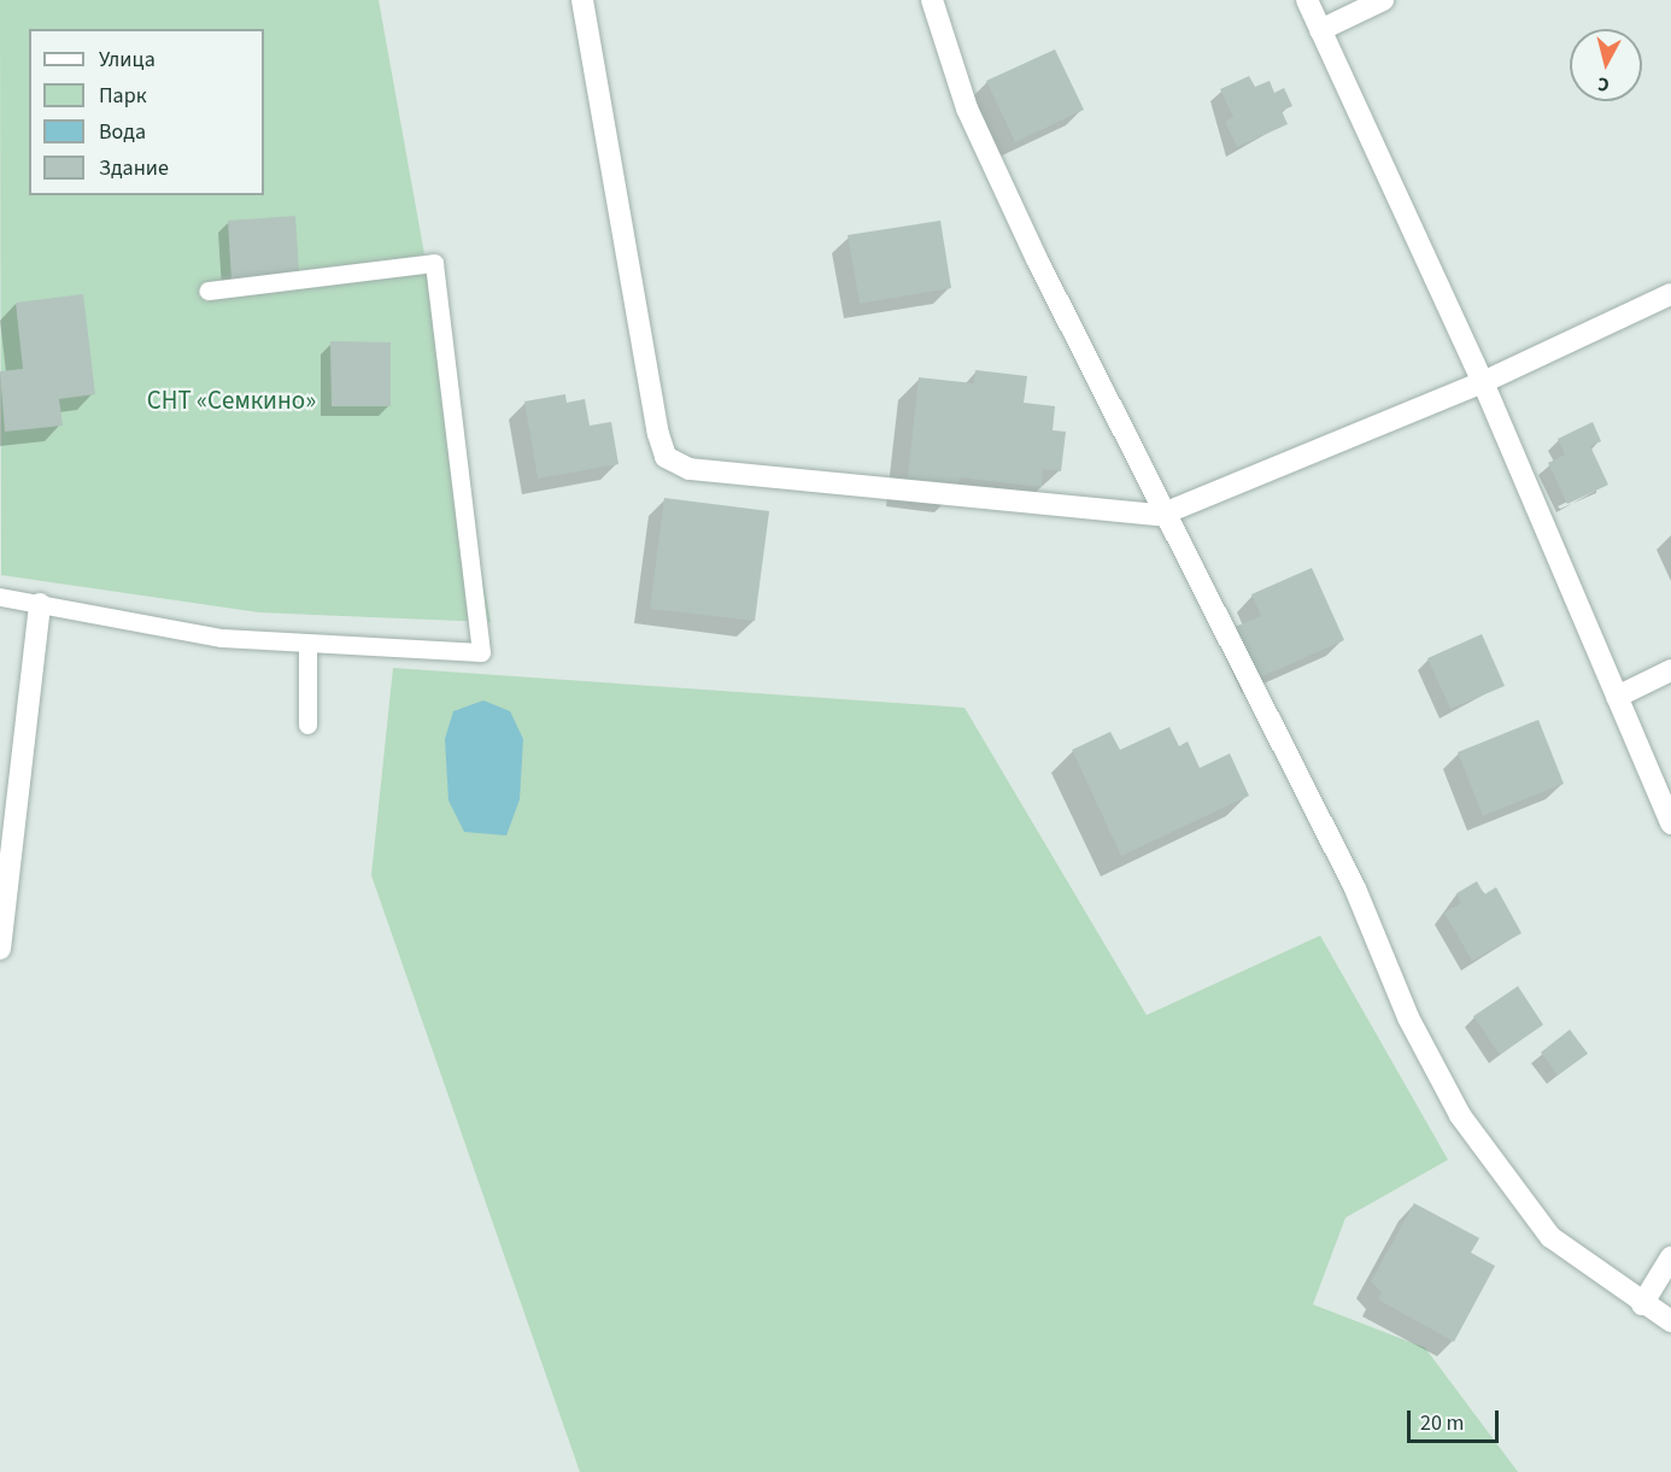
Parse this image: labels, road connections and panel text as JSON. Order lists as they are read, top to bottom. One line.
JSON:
{"parks":["СНТ «Семкино»"],"legend":["Улица","Парк","Вода","Здание"],"scale_bar":"20 m","north":"bottom"}
